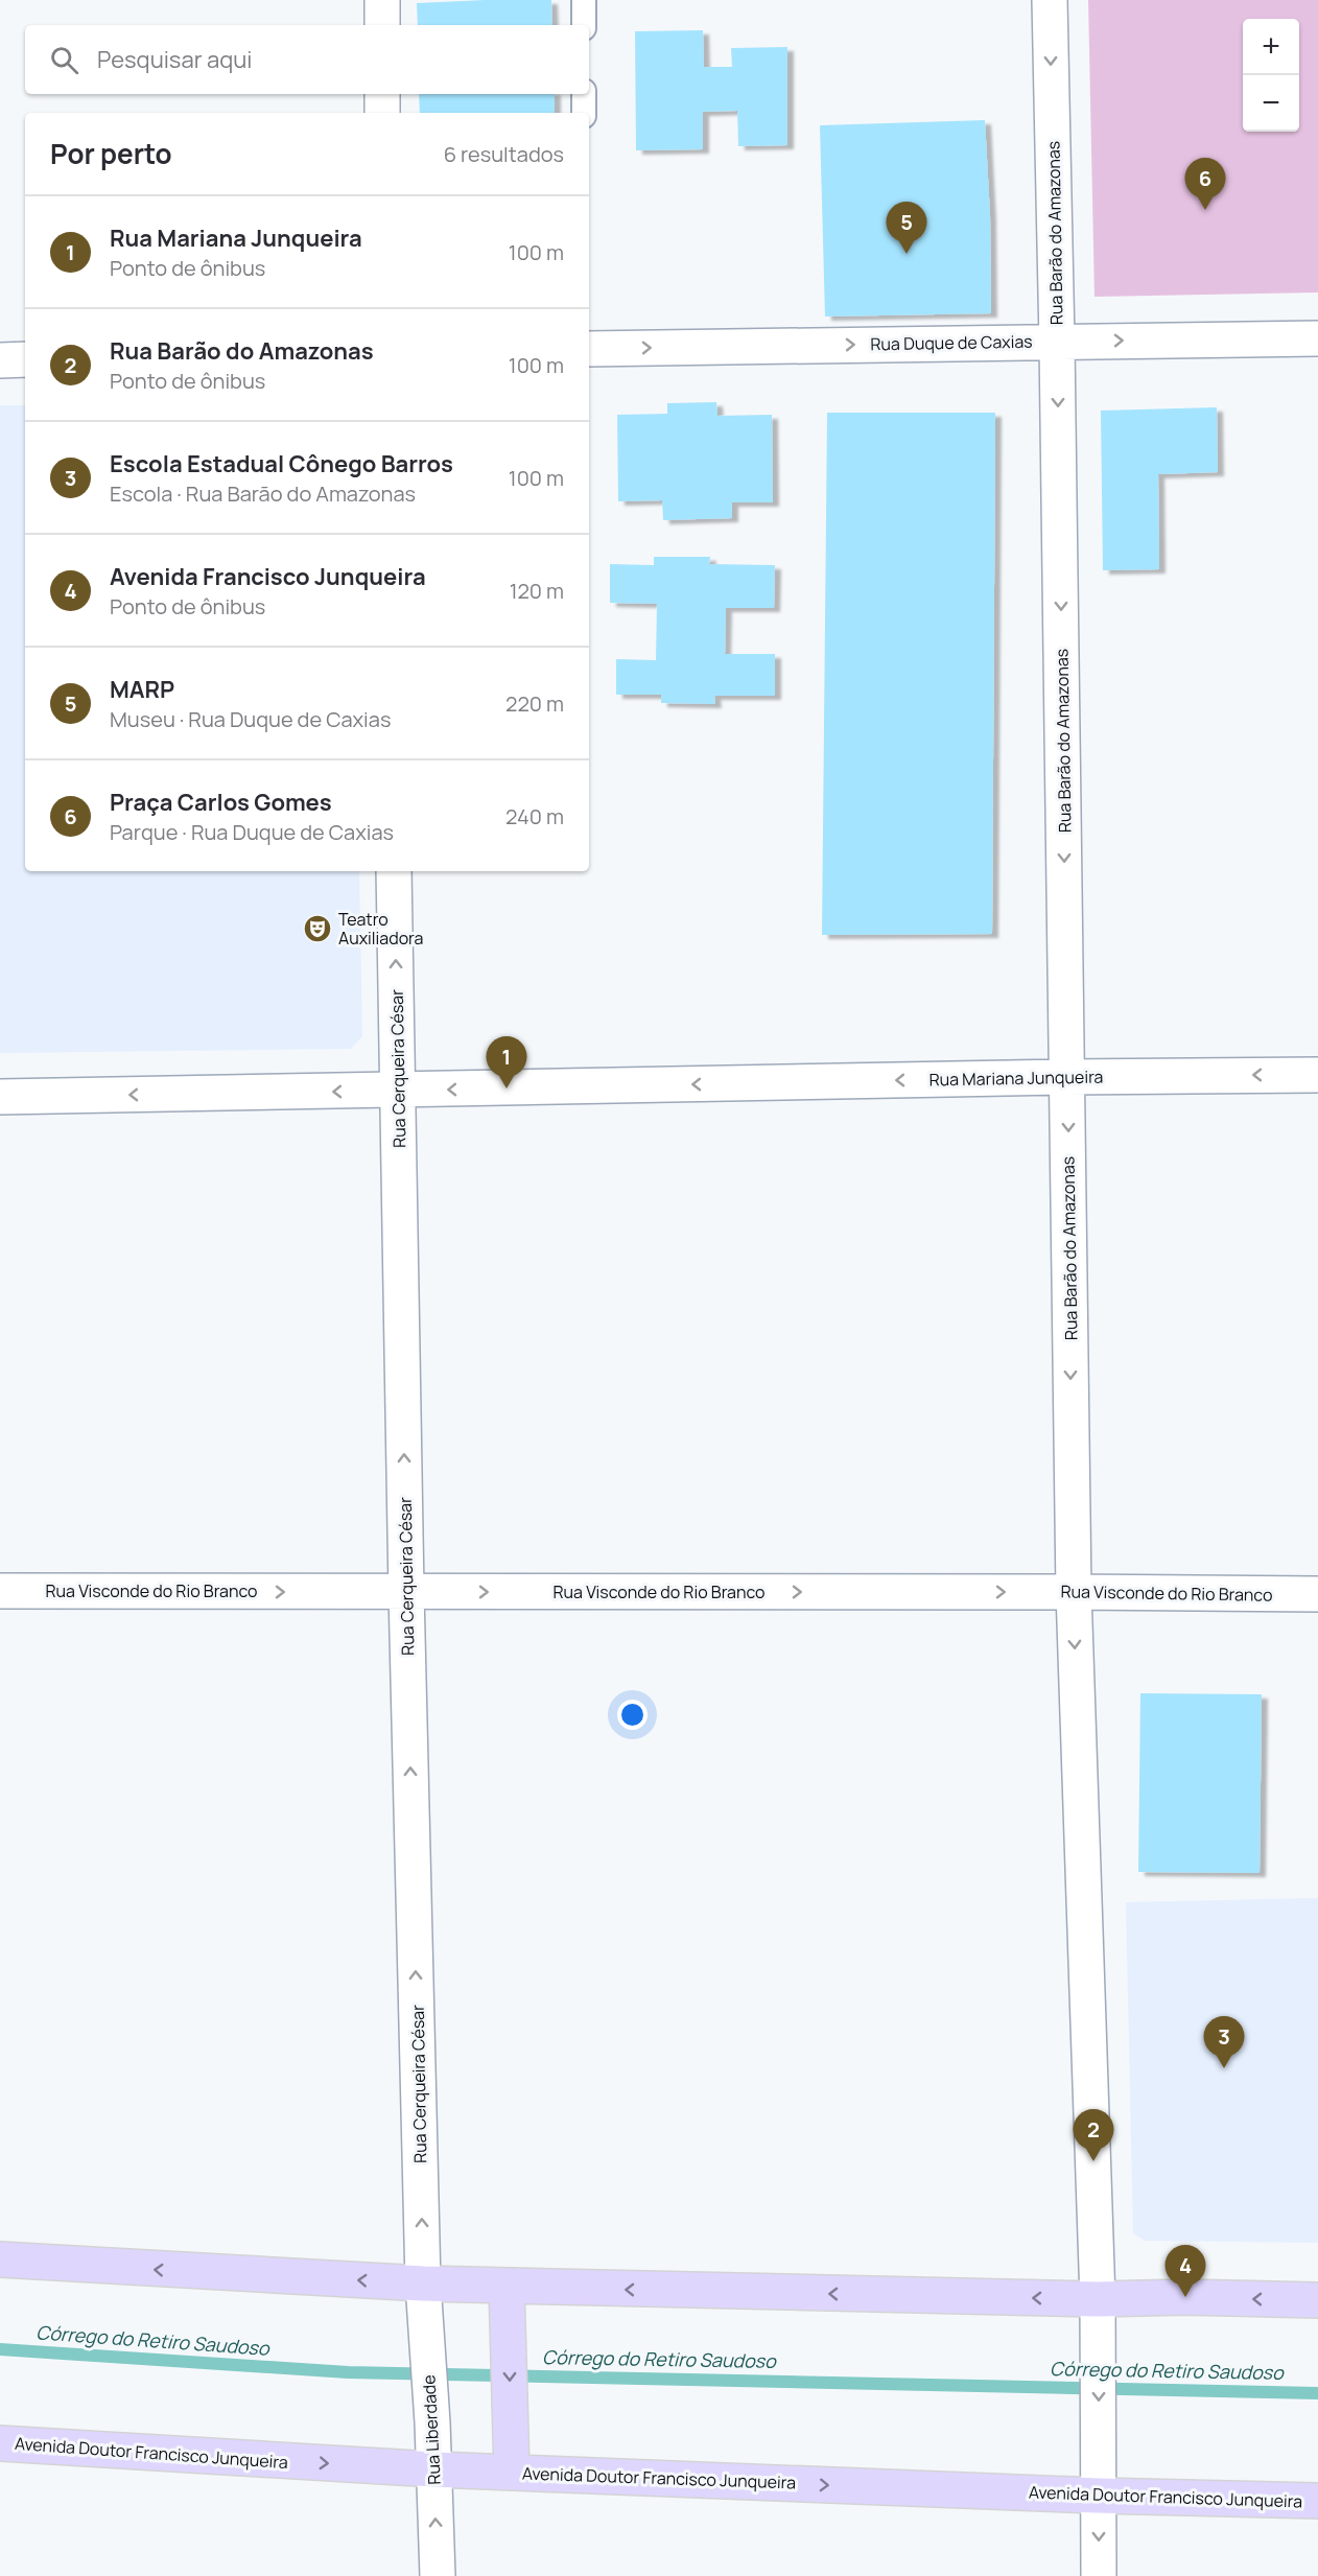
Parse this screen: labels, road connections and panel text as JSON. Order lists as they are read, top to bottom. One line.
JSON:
{"streets":{"main road":["Avenida Doutor Francisco Junqueira"],"street":["Rua Barão do Amazonas","Rua Duque de Caxias","Rua Cerqueira César","Rua Mariana Junqueira","Rua Visconde do Rio Branco","Rua Liberdade"]},"crossings":[["Rua Barão do Amazonas","Rua Duque de Caxias"],["Rua Barão do Amazonas","Rua Mariana Junqueira"],["Rua Barão do Amazonas","Rua Visconde do Rio Branco"],["Rua Barão do Amazonas","Avenida Doutor Francisco Junqueira"],["Rua Cerqueira César","Rua Mariana Junqueira"],["Rua Cerqueira César","Rua Visconde do Rio Branco"],["Rua Cerqueira César","Rua Liberdade"],["Rua Liberdade","Avenida Doutor Francisco Junqueira"]],"one_way":["Rua Barão do Amazonas","Rua Duque de Caxias","Rua Cerqueira César","Rua Mariana Junqueira","Rua Visconde do Rio Branco","Rua Liberdade"],"water":["Córrego do Retiro Saudoso"],"places":{"theatre":["Teatro Auxiliadora"]},"page":{"map_buttons":["+","−"],"search":"Pesquisar aqui","heading":["Por perto","6 resultados"],"pins":["6","5","1","3","2","4"],"list":[{"mark":"1","name":"Rua Mariana Junqueira","note":"Ponto de ônibus","value":"100 m"},{"mark":"2","name":"Rua Barão do Amazonas","note":"Ponto de ônibus","value":"100 m"},{"mark":"3","name":"Escola Estadual Cônego Barros","note":"Escola · Rua Barão do Amazonas","value":"100 m"},{"mark":"4","name":"Avenida Francisco Junqueira","note":"Ponto de ônibus","value":"120 m"},{"mark":"5","name":"MARP","note":"Museu · Rua Duque de Caxias","value":"220 m"},{"mark":"6","name":"Praça Carlos Gomes","note":"Parque · Rua Duque de Caxias","value":"240 m"}]}}
